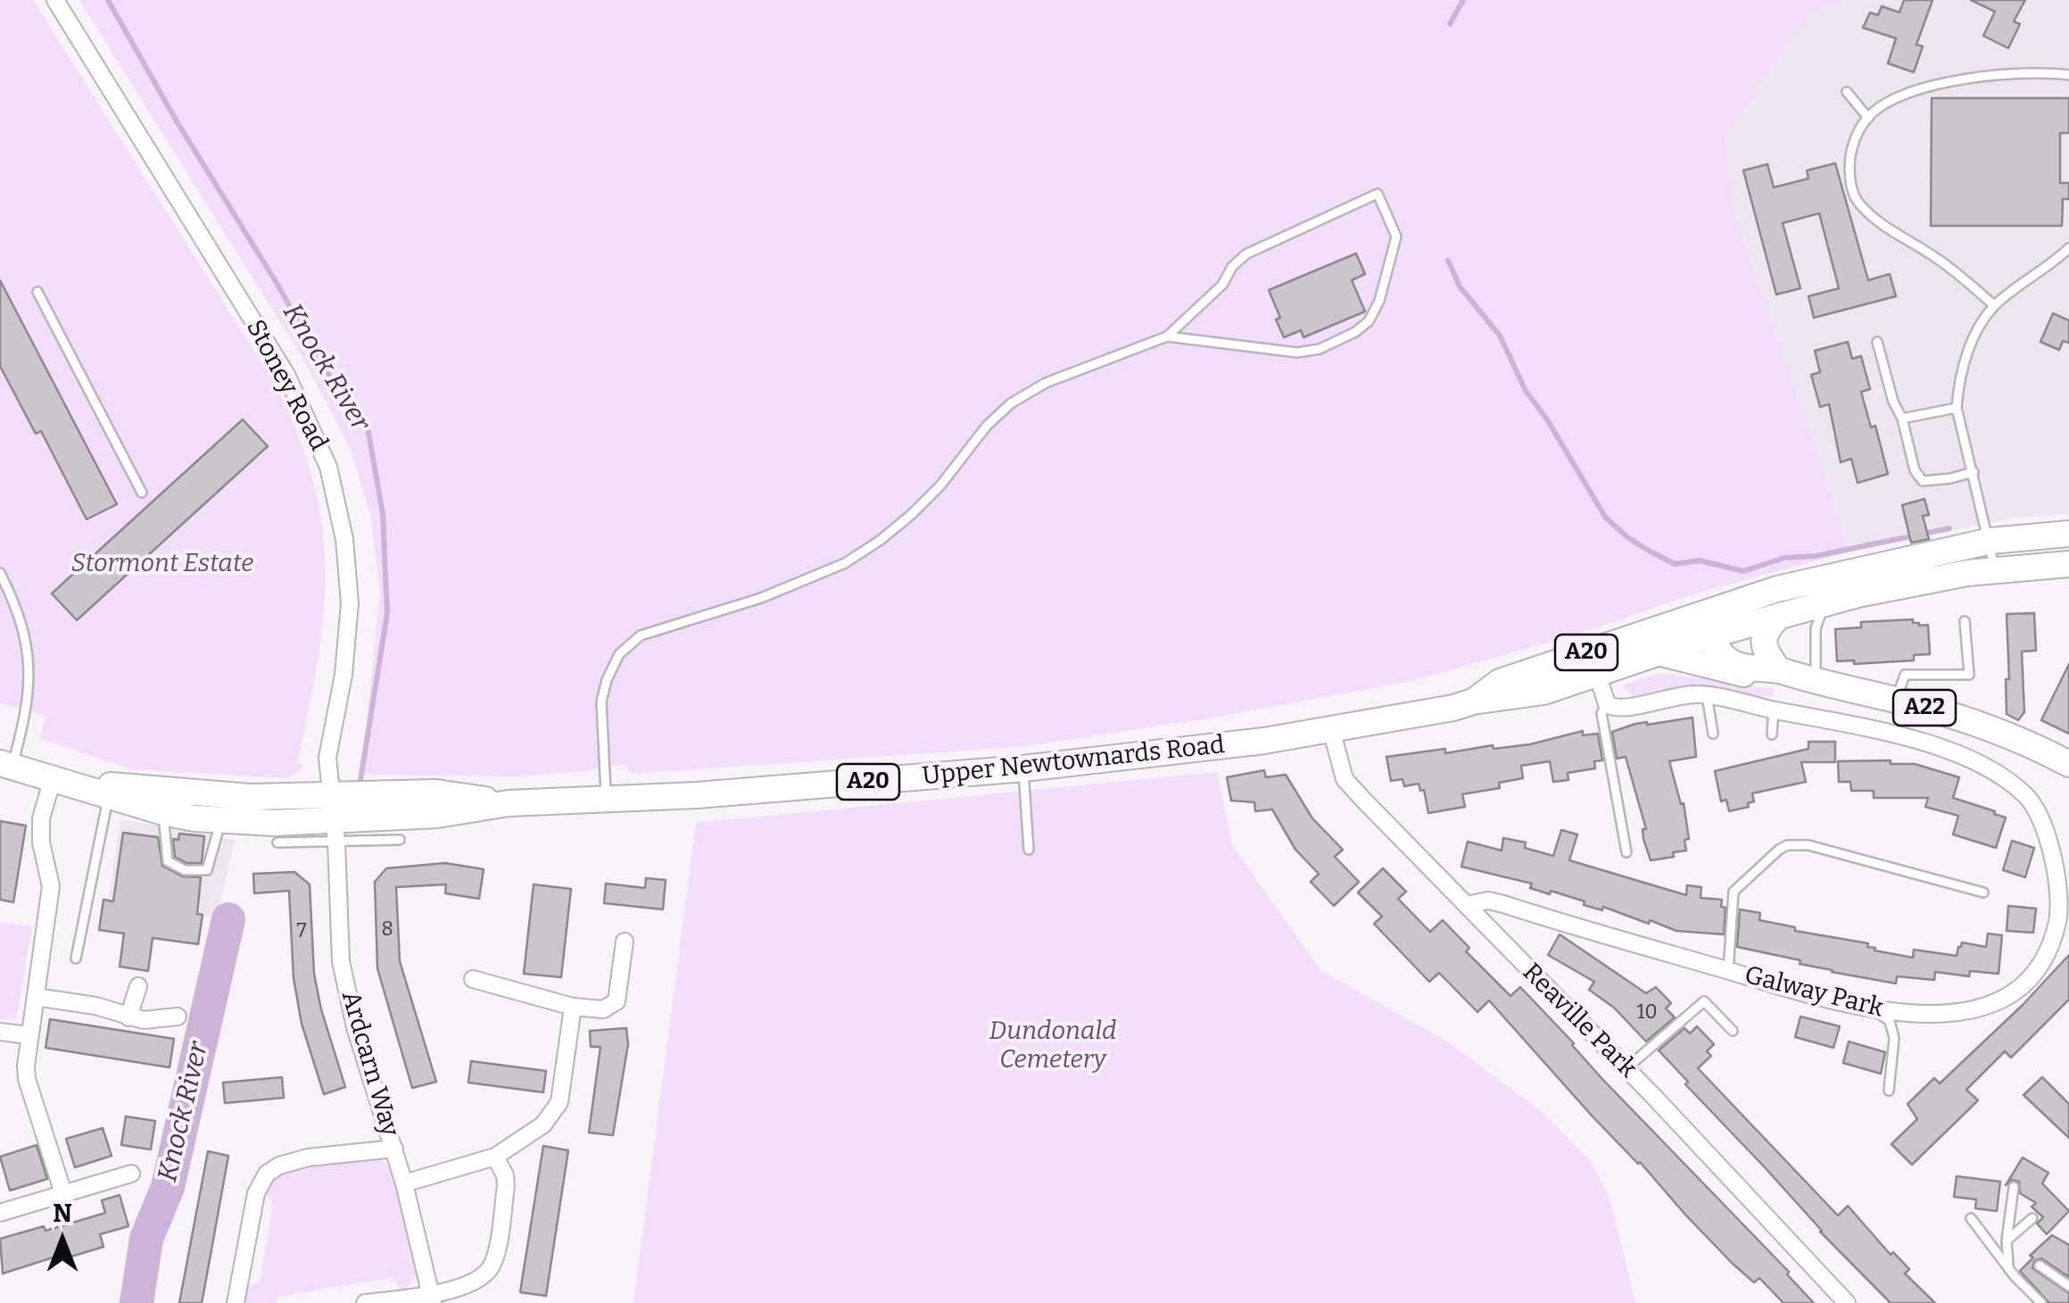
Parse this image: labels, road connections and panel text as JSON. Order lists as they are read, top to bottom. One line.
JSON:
{"streets":{"highway":["A20","A22","Upper Newtownards Road"],"street":["Stoney Road","Galway Park","Reaville Park","Ardcarn Way"]},"crossings":[["Stoney Road","Upper Newtownards Road"],["Stoney Road","Ardcarn Way"],["A22","Upper Newtownards Road"],["Upper Newtownards Road","Reaville Park"],["Upper Newtownards Road","Ardcarn Way"],["Galway Park","Reaville Park"]],"water":["Knock River"],"parks":["Stormont Estate","Dundonald Cemetery"],"house_numbers":["8","7","10"],"north":"top"}
